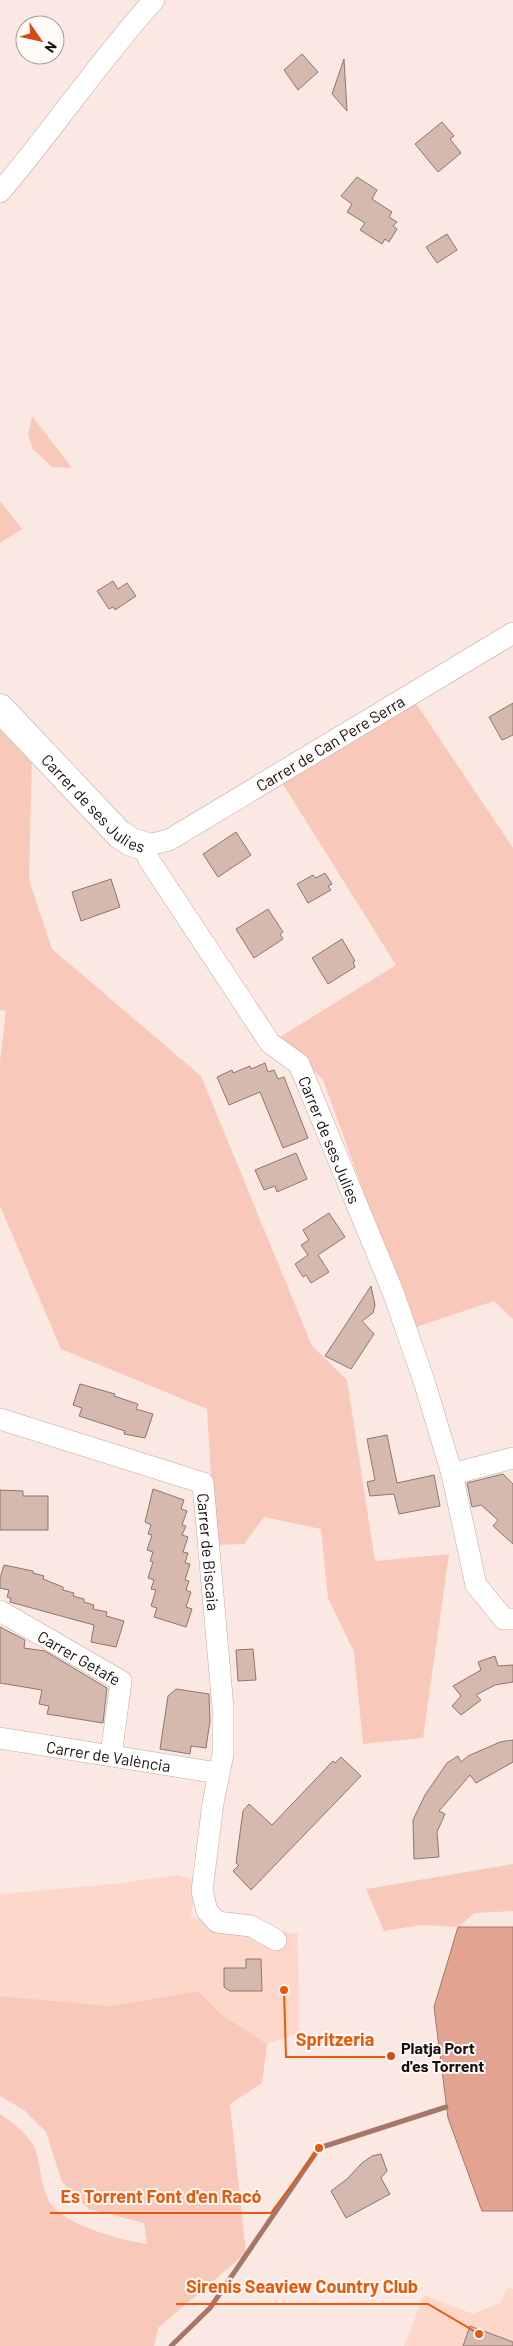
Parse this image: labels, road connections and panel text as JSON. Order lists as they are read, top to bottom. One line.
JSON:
{"streets":{"street":["Carrer de Can Pere Serra","Carrer de ses Julies","Carrer de Biscaia","Carrer Getafe","Carrer de València"]},"crossings":[["Carrer de Can Pere Serra","Carrer de ses Julies"],["Carrer de Biscaia","Carrer de València"],["Carrer Getafe","Carrer de València"]],"places":["Spritzeria","Platja Port d'es Torrent","Es Torrent Font d'en Racó","Sirenis Seaview Country Club"],"north":"bottom right"}
